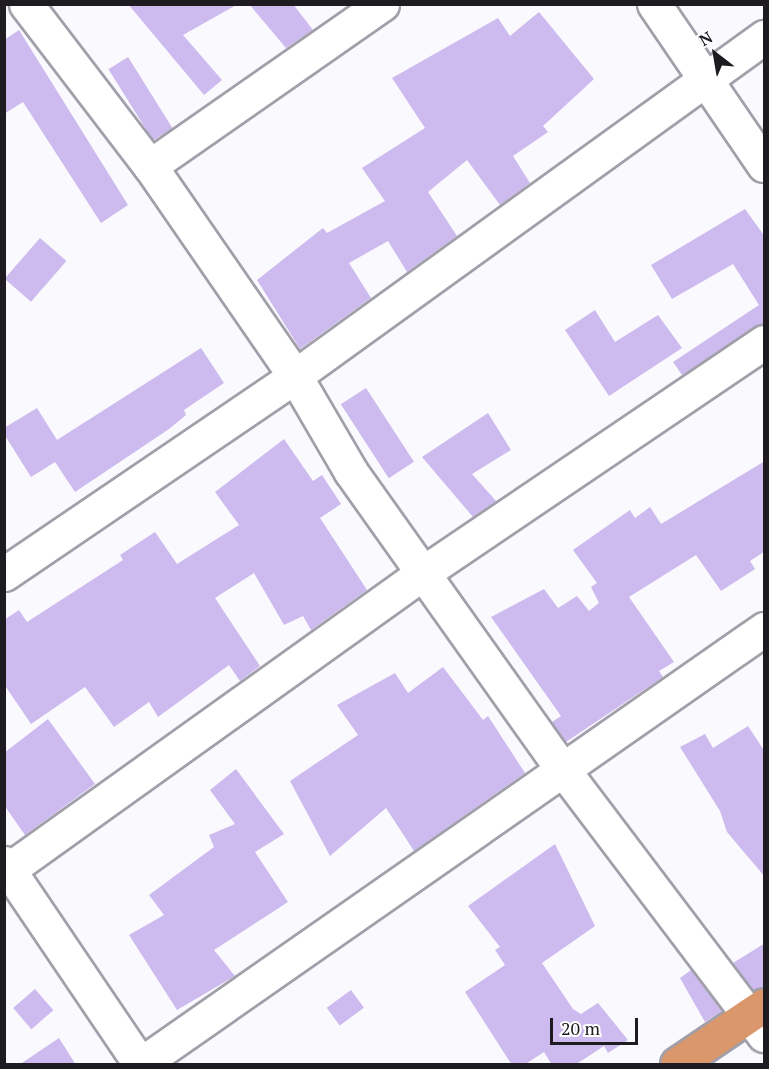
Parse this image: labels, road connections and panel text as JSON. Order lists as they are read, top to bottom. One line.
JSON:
{"scale_bar":"20 m","north":"top left"}
